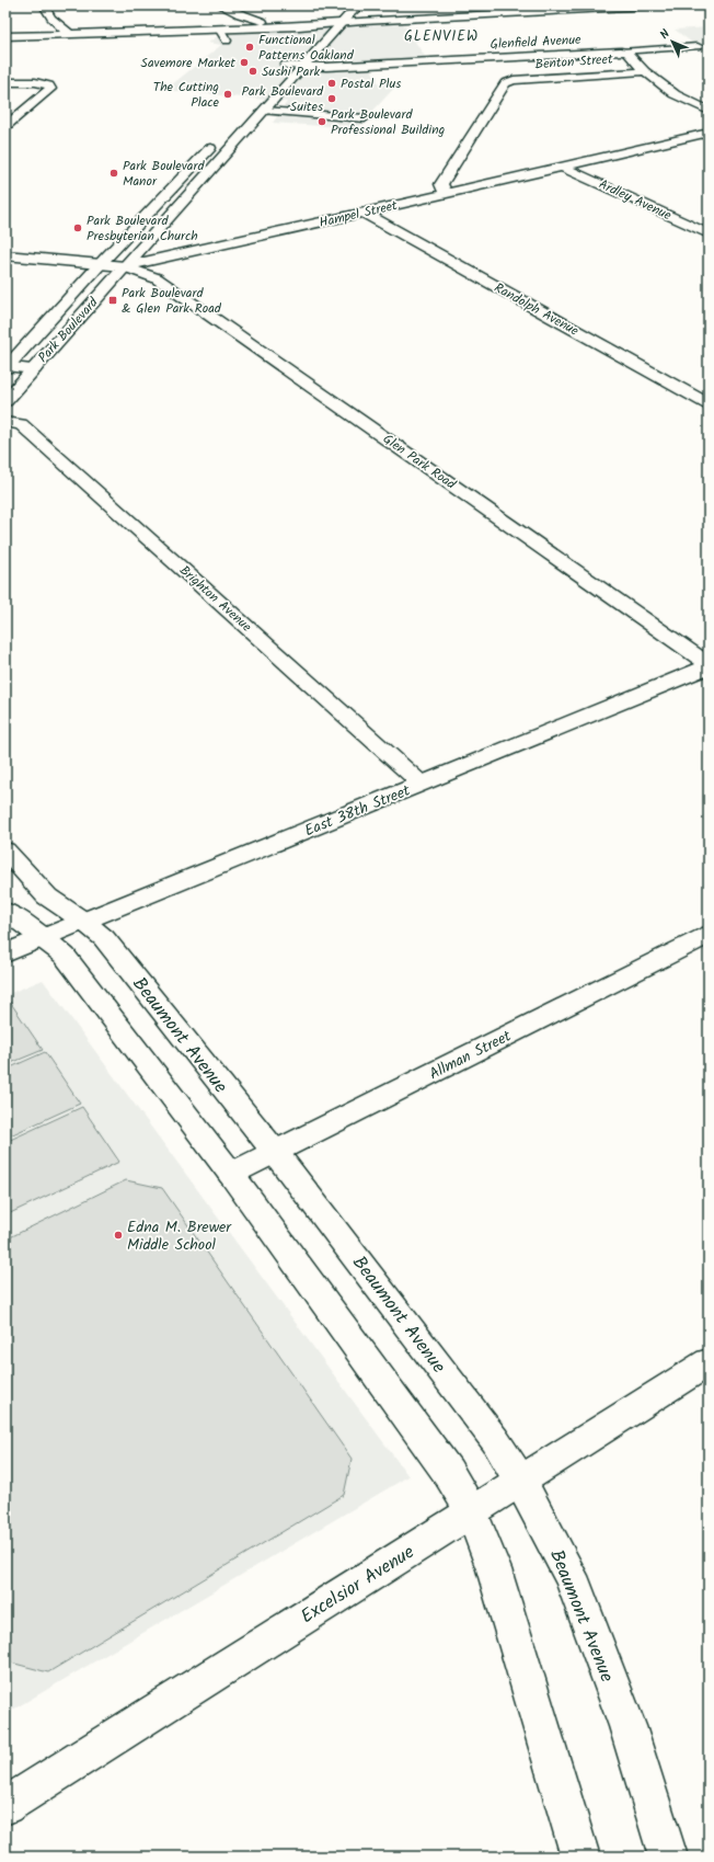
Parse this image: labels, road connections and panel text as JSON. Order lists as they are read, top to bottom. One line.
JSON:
{"streets":{"street":["Glenfield Avenue","Benton Street","Ardley Avenue","Hampel Street","Randolph Avenue","Park Boulevard","Glen Park Road","Brighton Avenue","East 38th Street","Beaumont Avenue","Allman Street","Excelsior Avenue"]},"crossings":[["Glenfield Avenue","Park Boulevard"],["Benton Street","Hampel Street"],["Ardley Avenue","Hampel Street"],["Hampel Street","Randolph Avenue"],["Hampel Street","Park Boulevard"],["Hampel Street","Glen Park Road"],["Park Boulevard","Glen Park Road"],["Glen Park Road","East 38th Street"],["Brighton Avenue","East 38th Street"],["East 38th Street","Beaumont Avenue"],["Beaumont Avenue","Allman Street"],["Beaumont Avenue","Excelsior Avenue"]],"districts":["GLENVIEW"],"places":{"other":["Functional Patterns Oakland","Savemore Market","Sushi Park","Postal Plus","The Cutting Place","Park Boulevard Suites","Park Boulevard Professional Building","Park Boulevard Manor","Park Boulevard Presbyterian Church","Edna M. Brewer Middle School"],"transit":["Park Boulevard & Glen Park Road"]},"north":"top left"}
